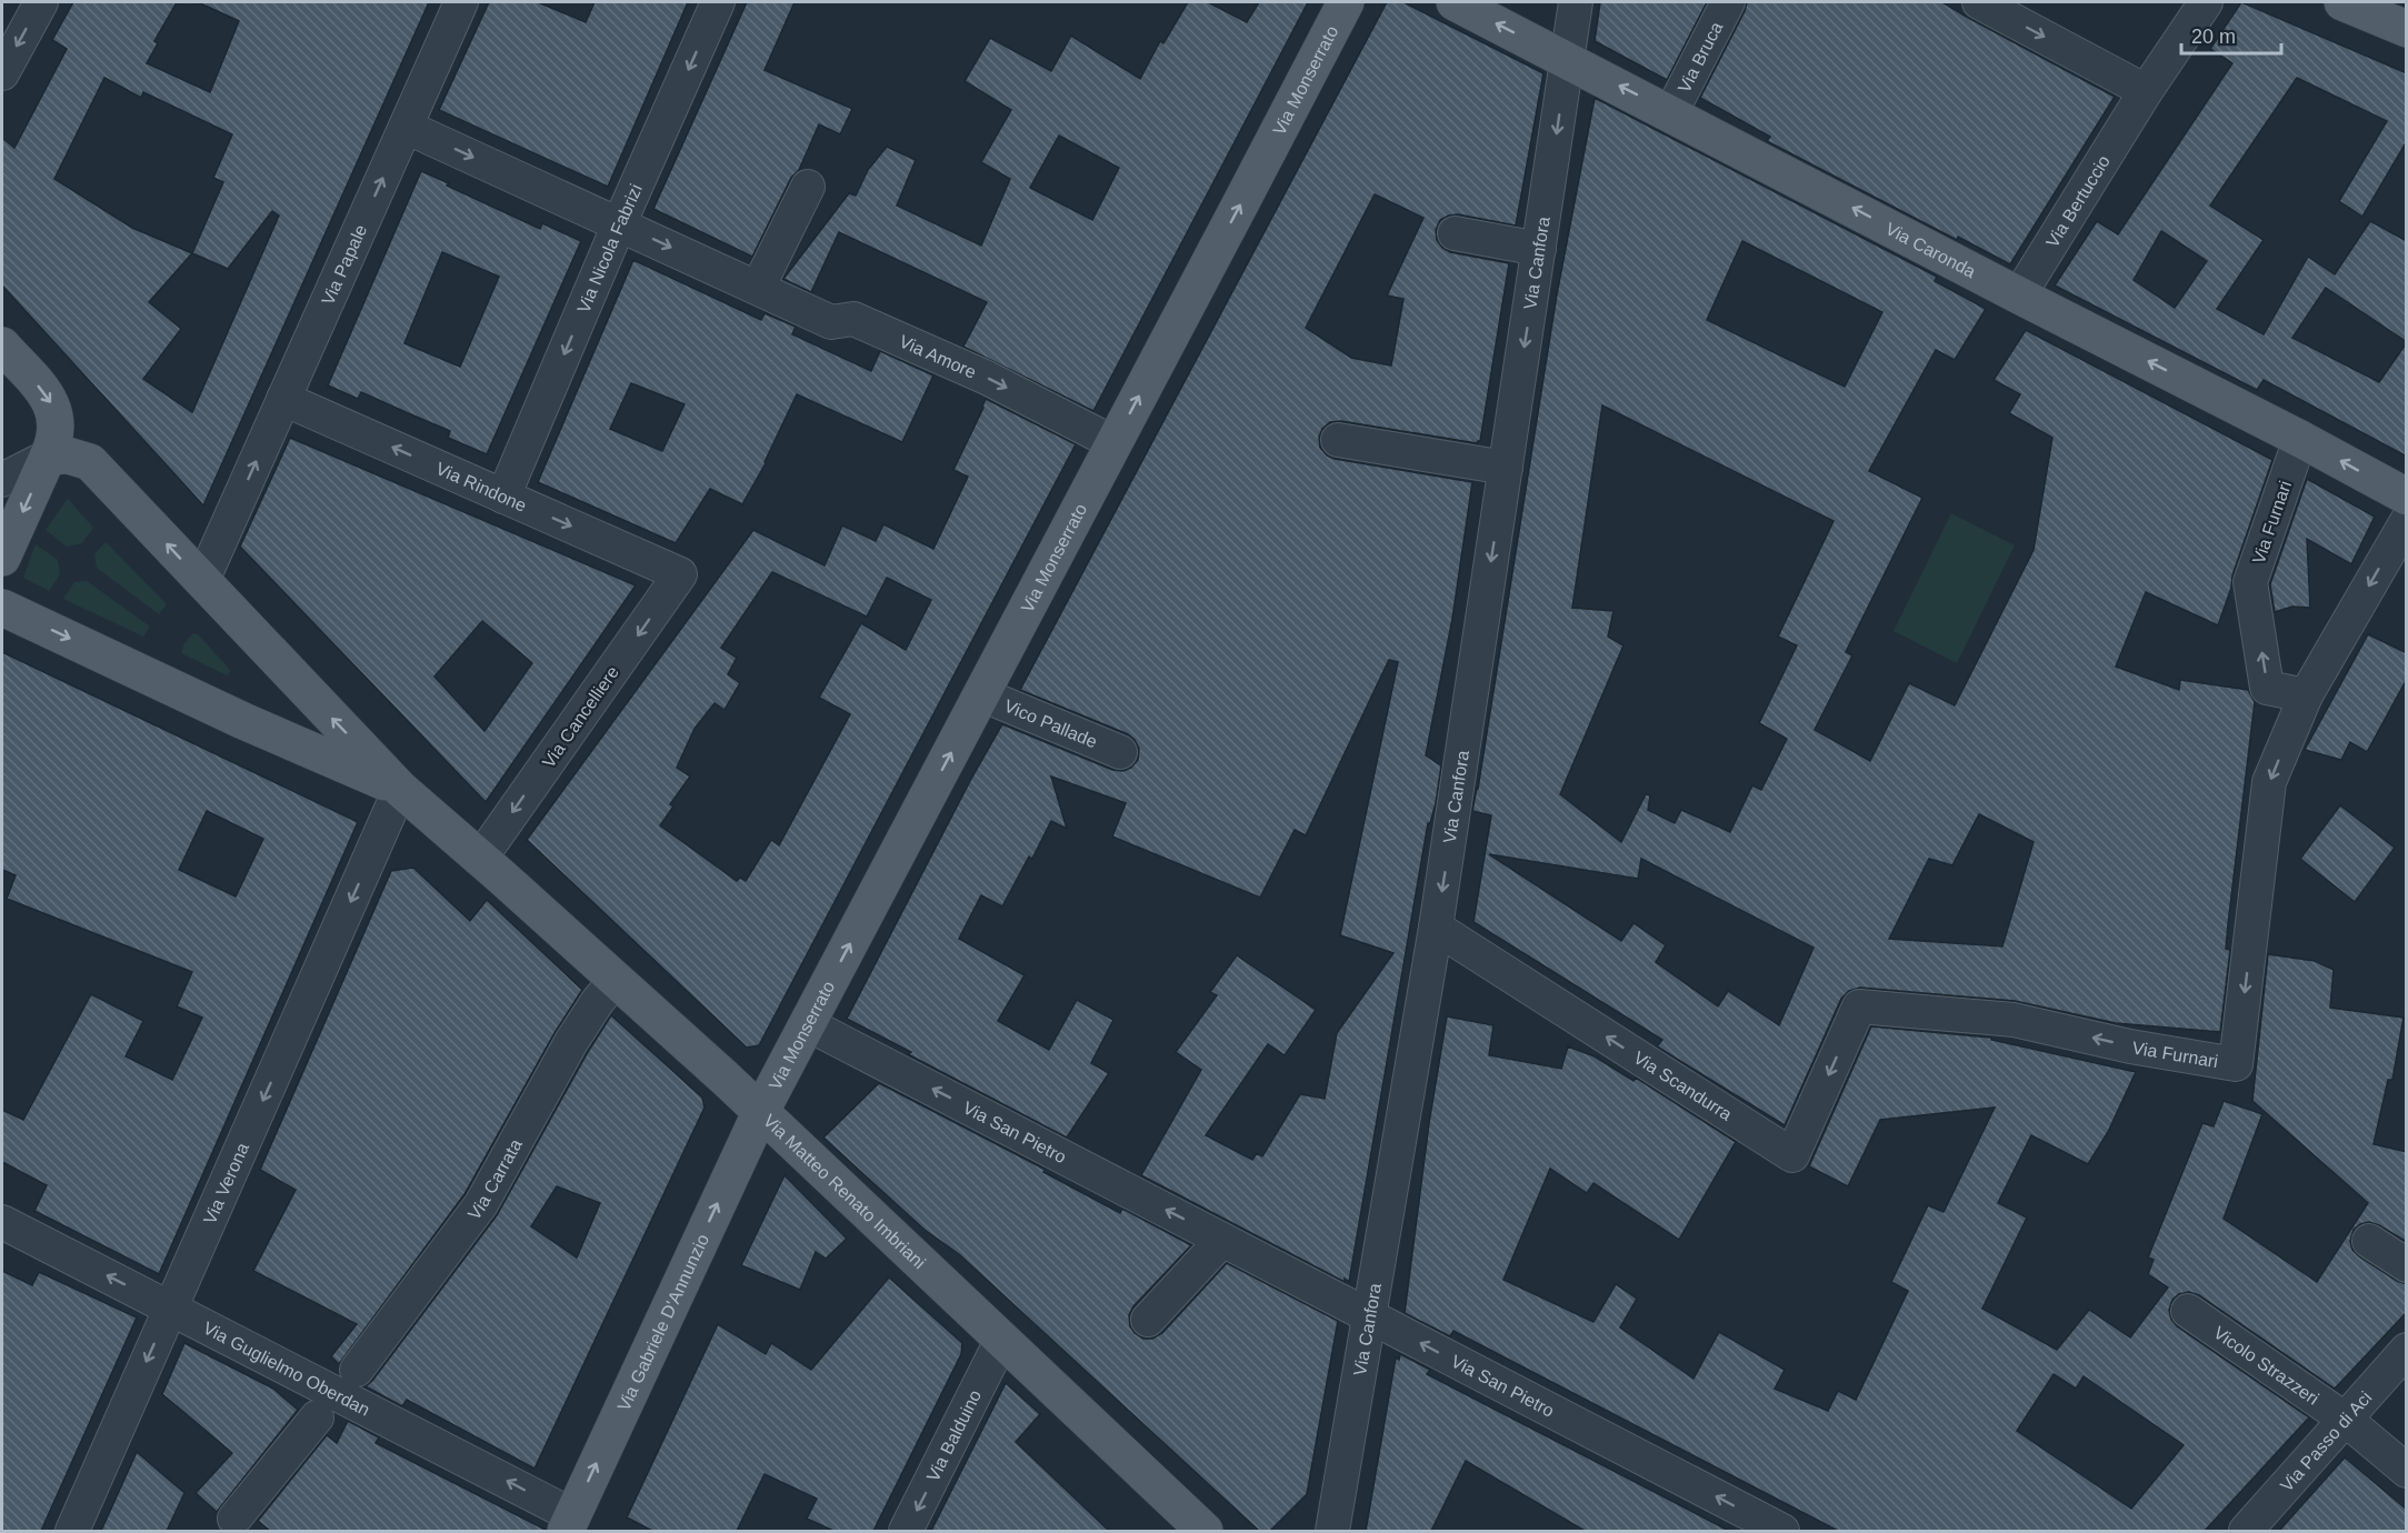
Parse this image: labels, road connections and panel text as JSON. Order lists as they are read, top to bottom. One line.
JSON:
{"streets":{"main road":["Via Monserrato","Via Caronda","Via Matteo Renato Imbriani","Via Gabriele D'Annunzio"],"street":["Via Bruca","Via Bertuccio","Via Nicola Fabrizi","Via Canfora","Via Papale","Via Amore","Via Rindone","Via Furnari","Via Cancelliere","Vico Pallade","Via Scandurra","Via San Pietro","Via Carrata","Via Verona","Vicolo Strazzeri","Via Guglielmo Oberdan","Via Balduino","Via Passo di Aci"]},"crossings":[["Via Bruca","Via Caronda"],["Via Monserrato","Via Amore"],["Via Monserrato","Vico Pallade"],["Via Monserrato","Via San Pietro"],["Via Monserrato","Via Matteo Renato Imbriani"],["Via Monserrato","Via Gabriele D'Annunzio"],["Via Bertuccio","Via Caronda"],["Via Nicola Fabrizi","Via Amore"],["Via Nicola Fabrizi","Via Rindone"],["Via Caronda","Via Canfora"],["Via Caronda","Via Furnari"],["Via Canfora","Via Scandurra"],["Via Canfora","Via San Pietro"],["Via Papale","Via Amore"],["Via Papale","Via Rindone"],["Via Rindone","Via Cancelliere"],["Via Furnari","Via Scandurra"],["Via Cancelliere","Via Matteo Renato Imbriani"],["Via Carrata","Via Matteo Renato Imbriani"],["Via Verona","Via Matteo Renato Imbriani"],["Via Verona","Via Guglielmo Oberdan"],["Via Matteo Renato Imbriani","Via Gabriele D'Annunzio"],["Via Matteo Renato Imbriani","Via Balduino"],["Via Gabriele D'Annunzio","Via Guglielmo Oberdan"],["Vicolo Strazzeri","Via Passo di Aci"]],"one_way":["Via Monserrato","Via Nicola Fabrizi","Via Caronda","Via Canfora","Via Papale","Via Amore","Via Cancelliere","Via San Pietro","Via Verona","Via Gabriele D'Annunzio","Via Guglielmo Oberdan","Via Balduino"],"scale_bar":"20 m"}
